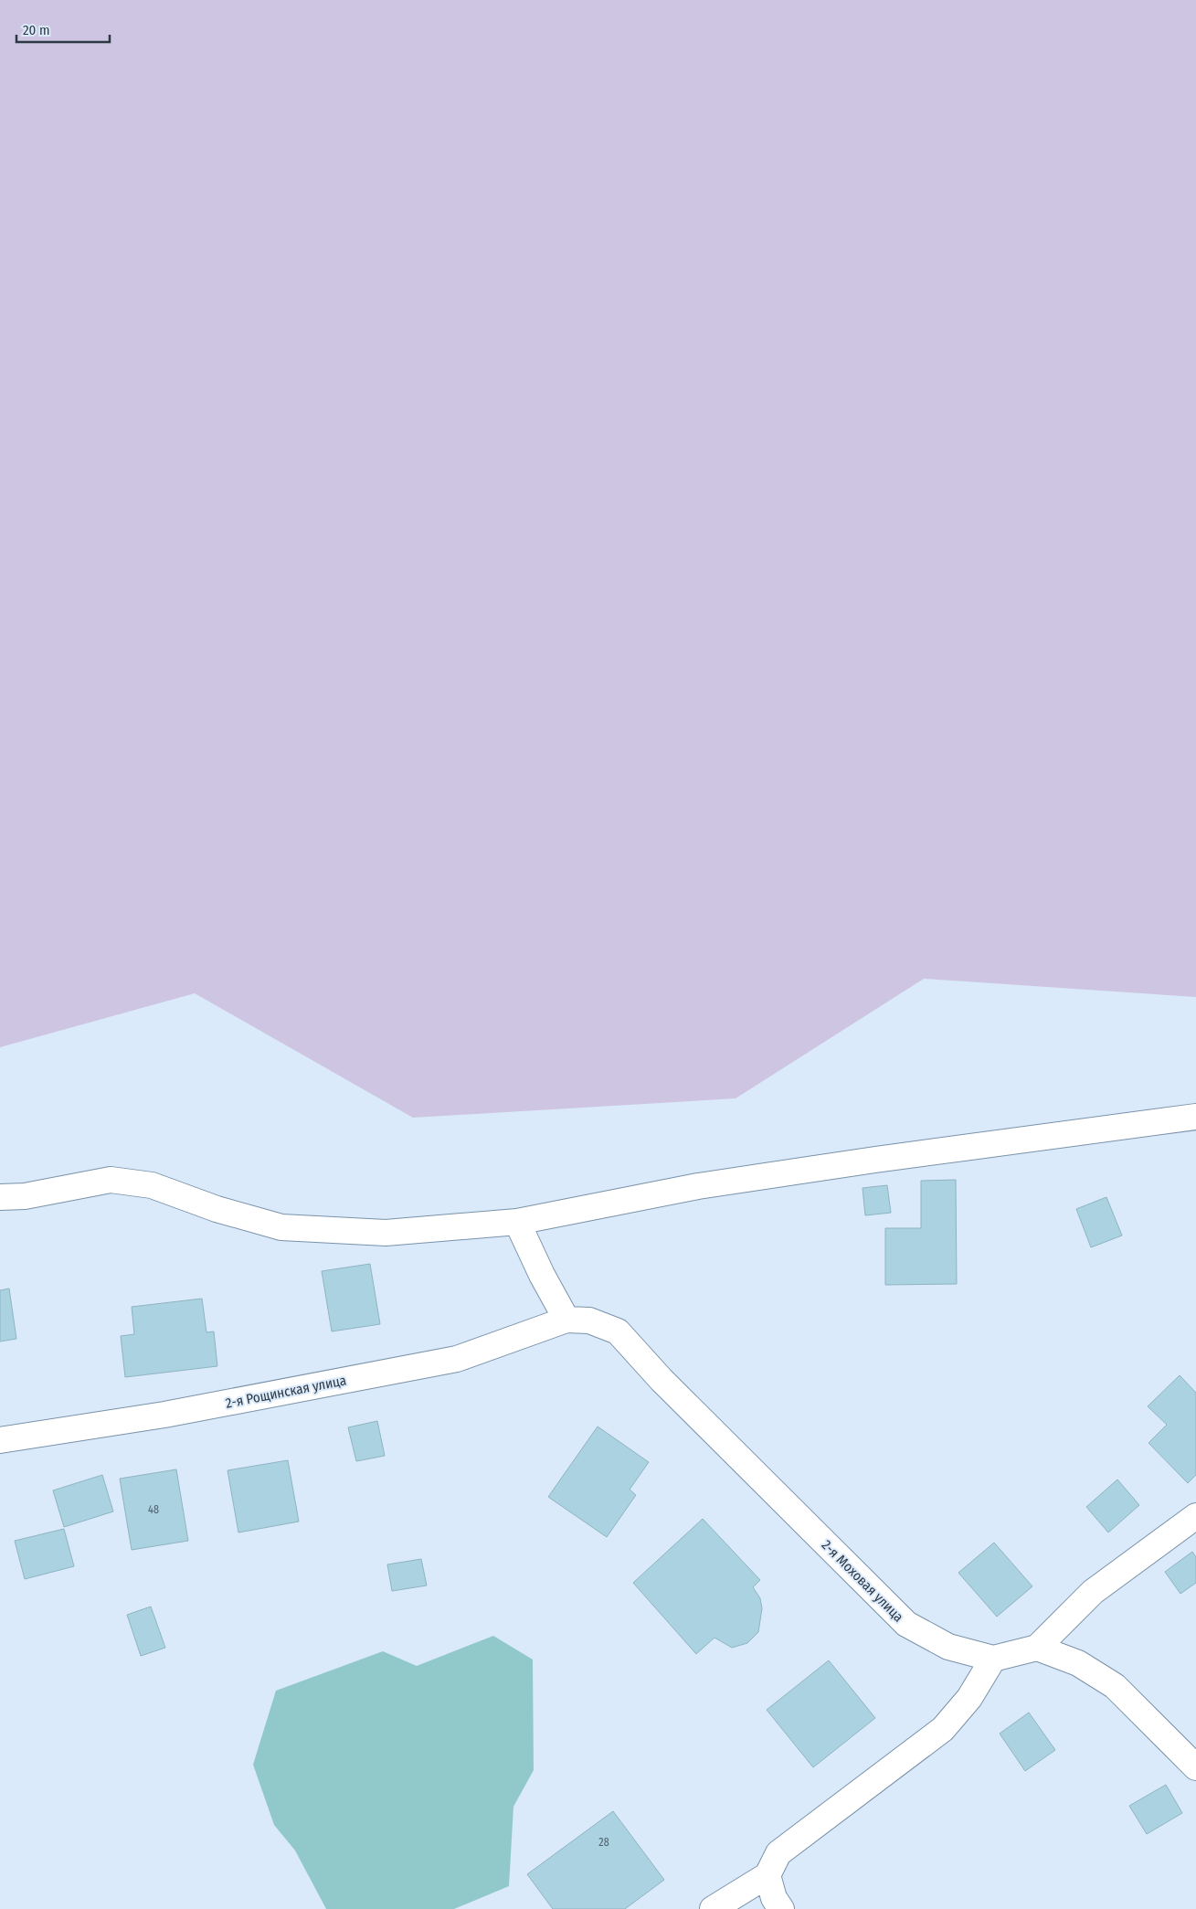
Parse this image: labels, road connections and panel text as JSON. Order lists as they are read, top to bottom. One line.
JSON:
{"streets":{"street":["2-я Рощинская улица","2-я Моховая улица"]},"crossings":[["2-я Рощинская улица","2-я Моховая улица"]],"house_numbers":["48","28"],"scale_bar":"20 m"}
